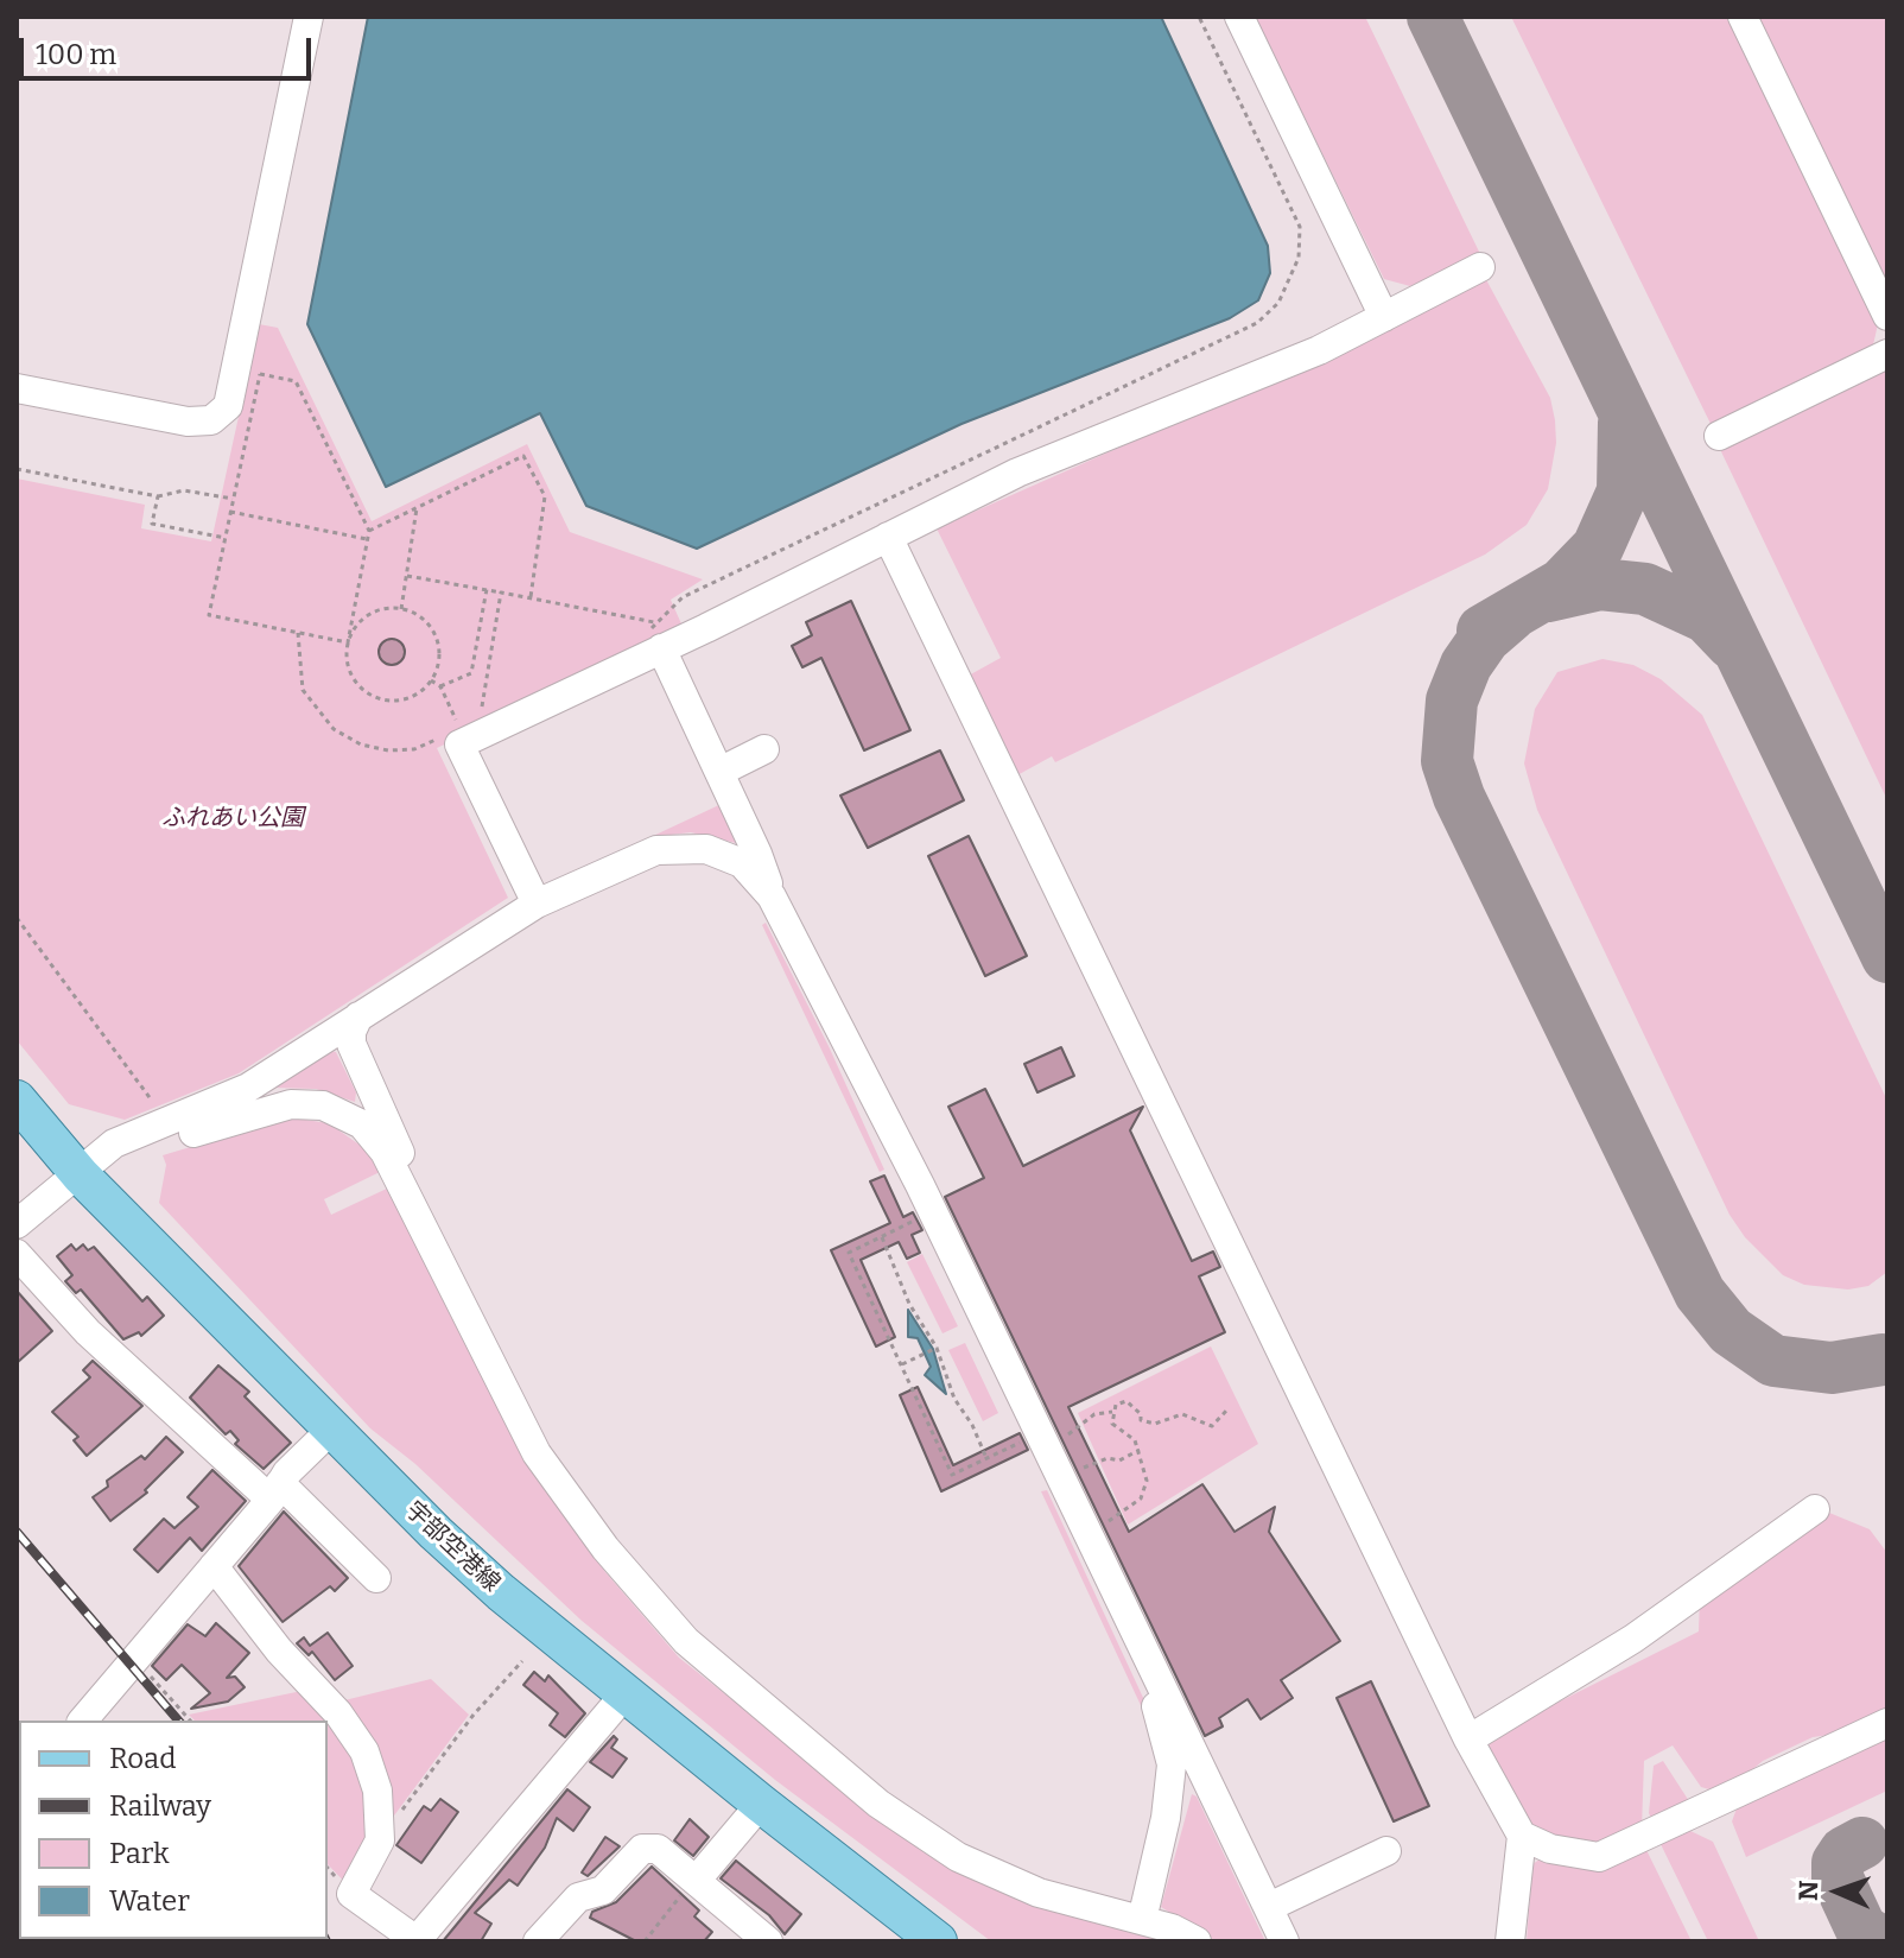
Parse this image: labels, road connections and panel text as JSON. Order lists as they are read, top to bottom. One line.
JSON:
{"streets":{"main road":["宇部空港線"]},"parks":["ふれあい公園"],"legend":["Road","Railway","Park","Water"],"scale_bar":"100 m","north":"left"}
